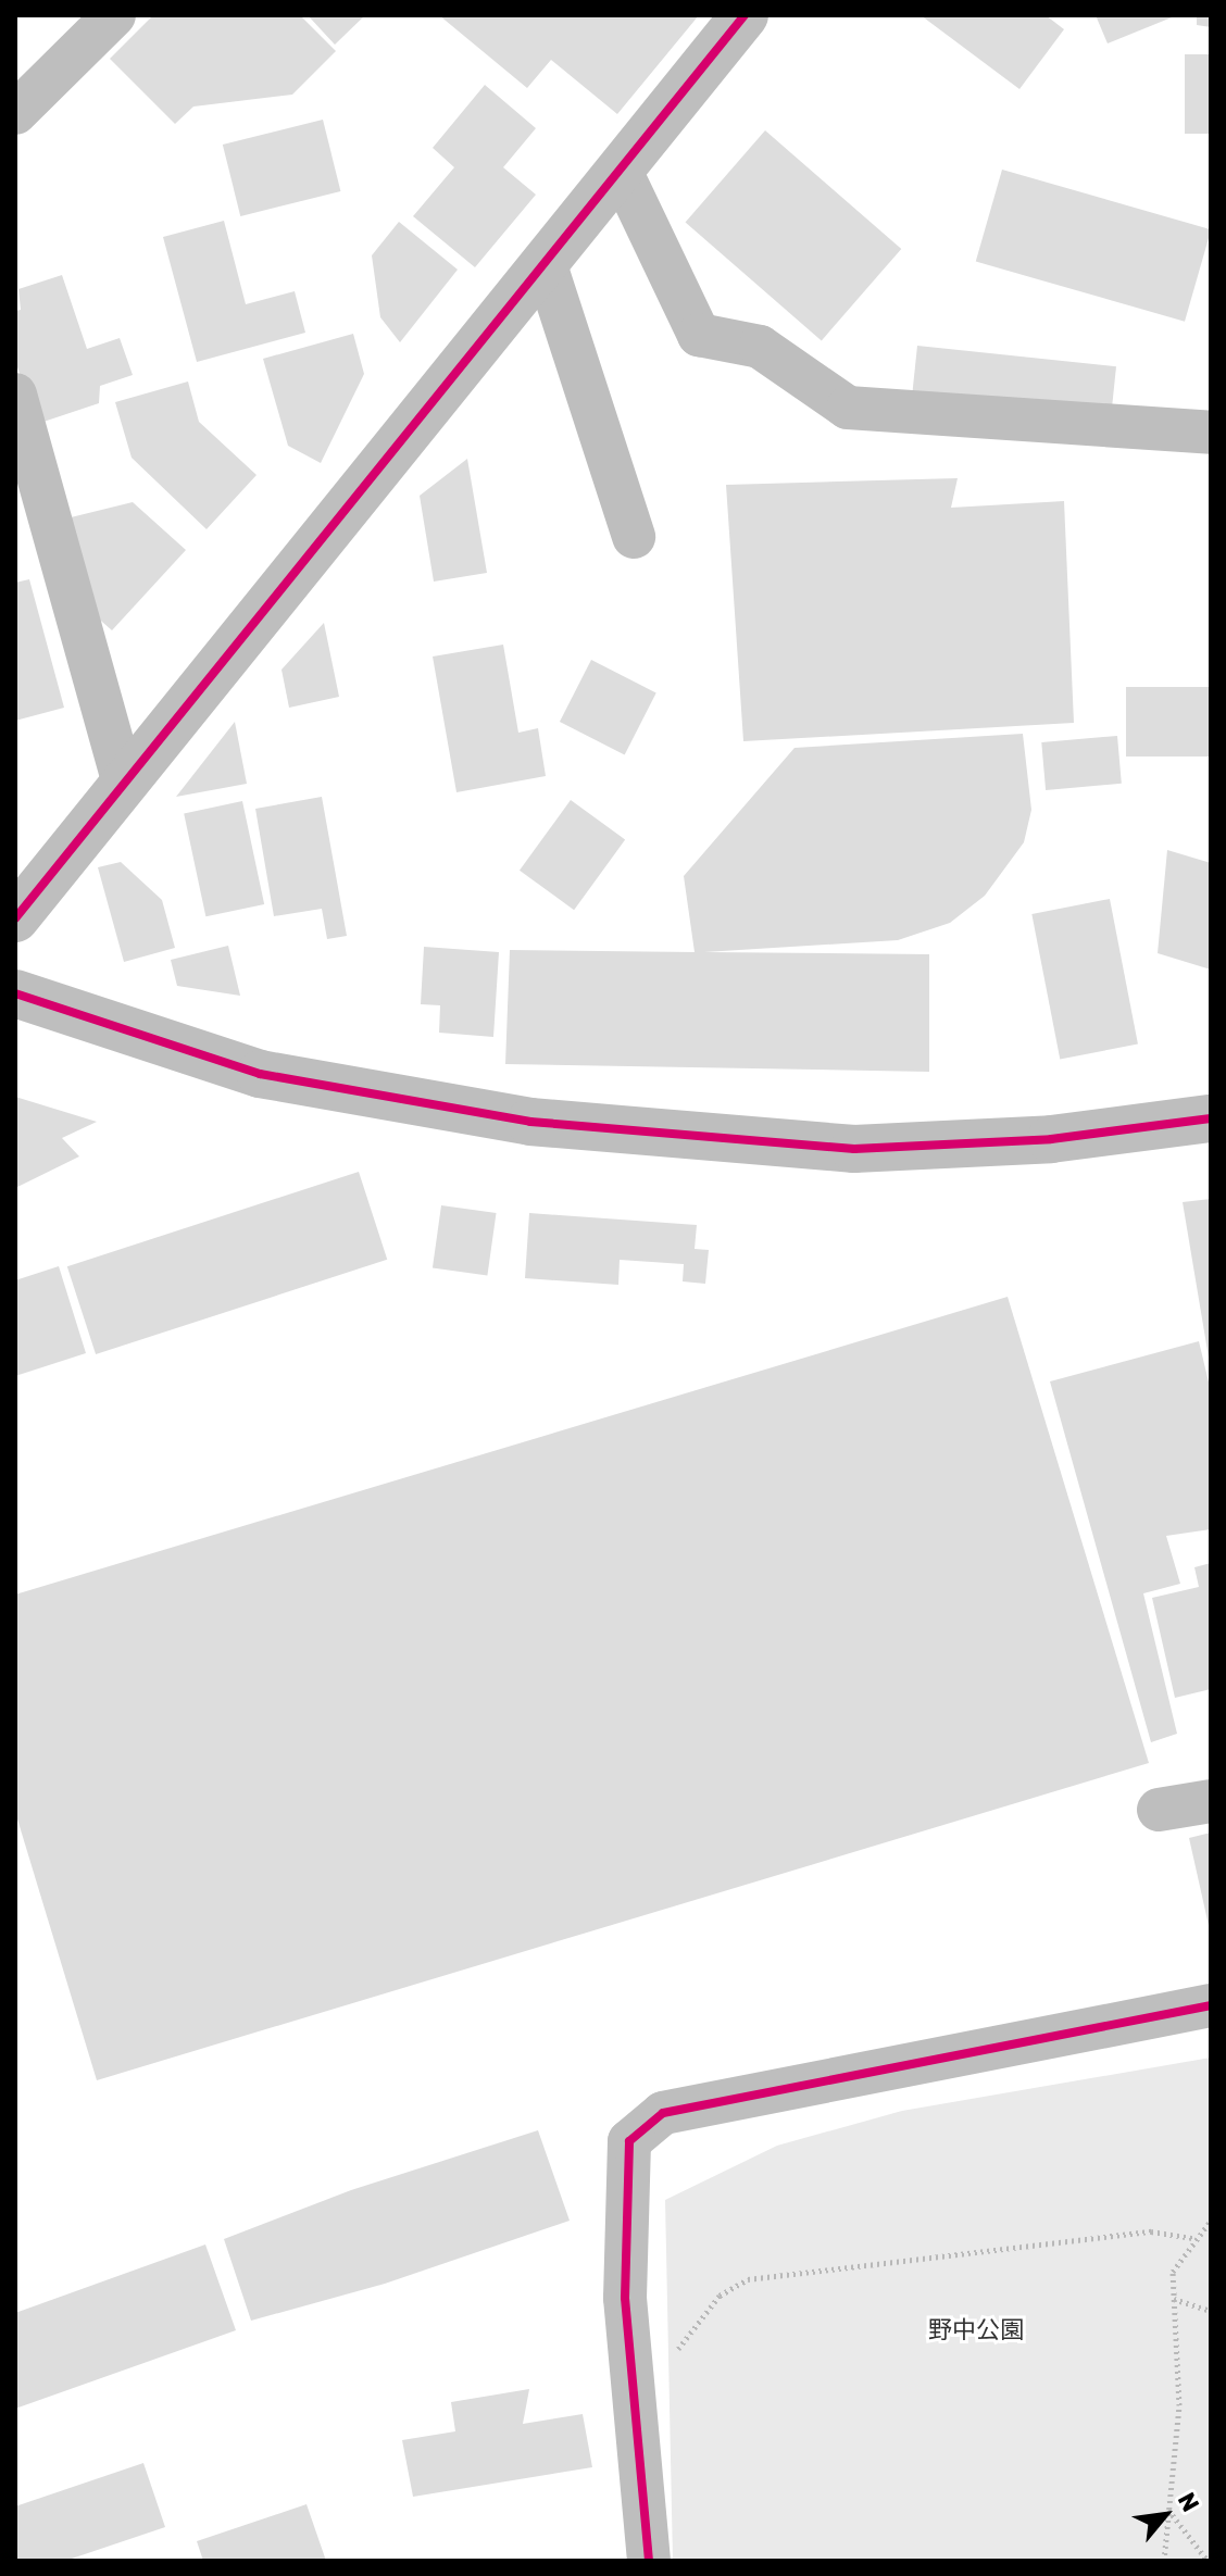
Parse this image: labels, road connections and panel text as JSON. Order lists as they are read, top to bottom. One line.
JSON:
{"parks":["野中公園"],"north":"top right"}
